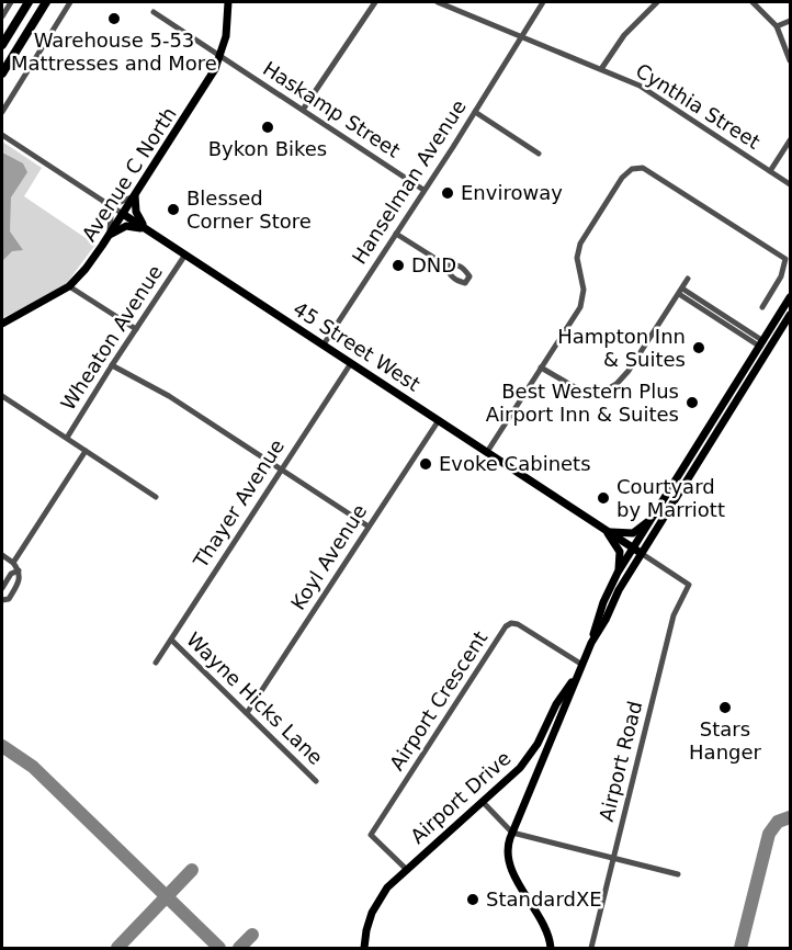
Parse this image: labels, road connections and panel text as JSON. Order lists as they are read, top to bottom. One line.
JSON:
{"streets":{"main road":["Avenue C North","45 Street West","Airport Drive"],"street":["Cynthia Street","Haskamp Street","Hanselman Avenue","Wheaton Avenue","Thayer Avenue","Koyl Avenue","Wayne Hicks Lane","Airport Crescent","Airport Road"]},"crossings":[["Cynthia Street","Hanselman Avenue"],["Haskamp Street","Avenue C North"],["Haskamp Street","Hanselman Avenue"],["Avenue C North","45 Street West"],["Hanselman Avenue","45 Street West"],["Wheaton Avenue","45 Street West"],["45 Street West","Thayer Avenue"],["45 Street West","Koyl Avenue"],["45 Street West","Airport Road"],["45 Street West","Airport Drive"],["Thayer Avenue","Wayne Hicks Lane"],["Koyl Avenue","Wayne Hicks Lane"],["Airport Crescent","Airport Drive"]],"places":["Warehouse 5-53 Mattresses and More","Bykon Bikes","Enviroway","Blessed Corner Store","DND","Hampton Inn & Suites","Best Western Plus Airport Inn & Suites","Evoke Cabinets","Courtyard by Marriott","Stars Hanger","StandardXE"]}
